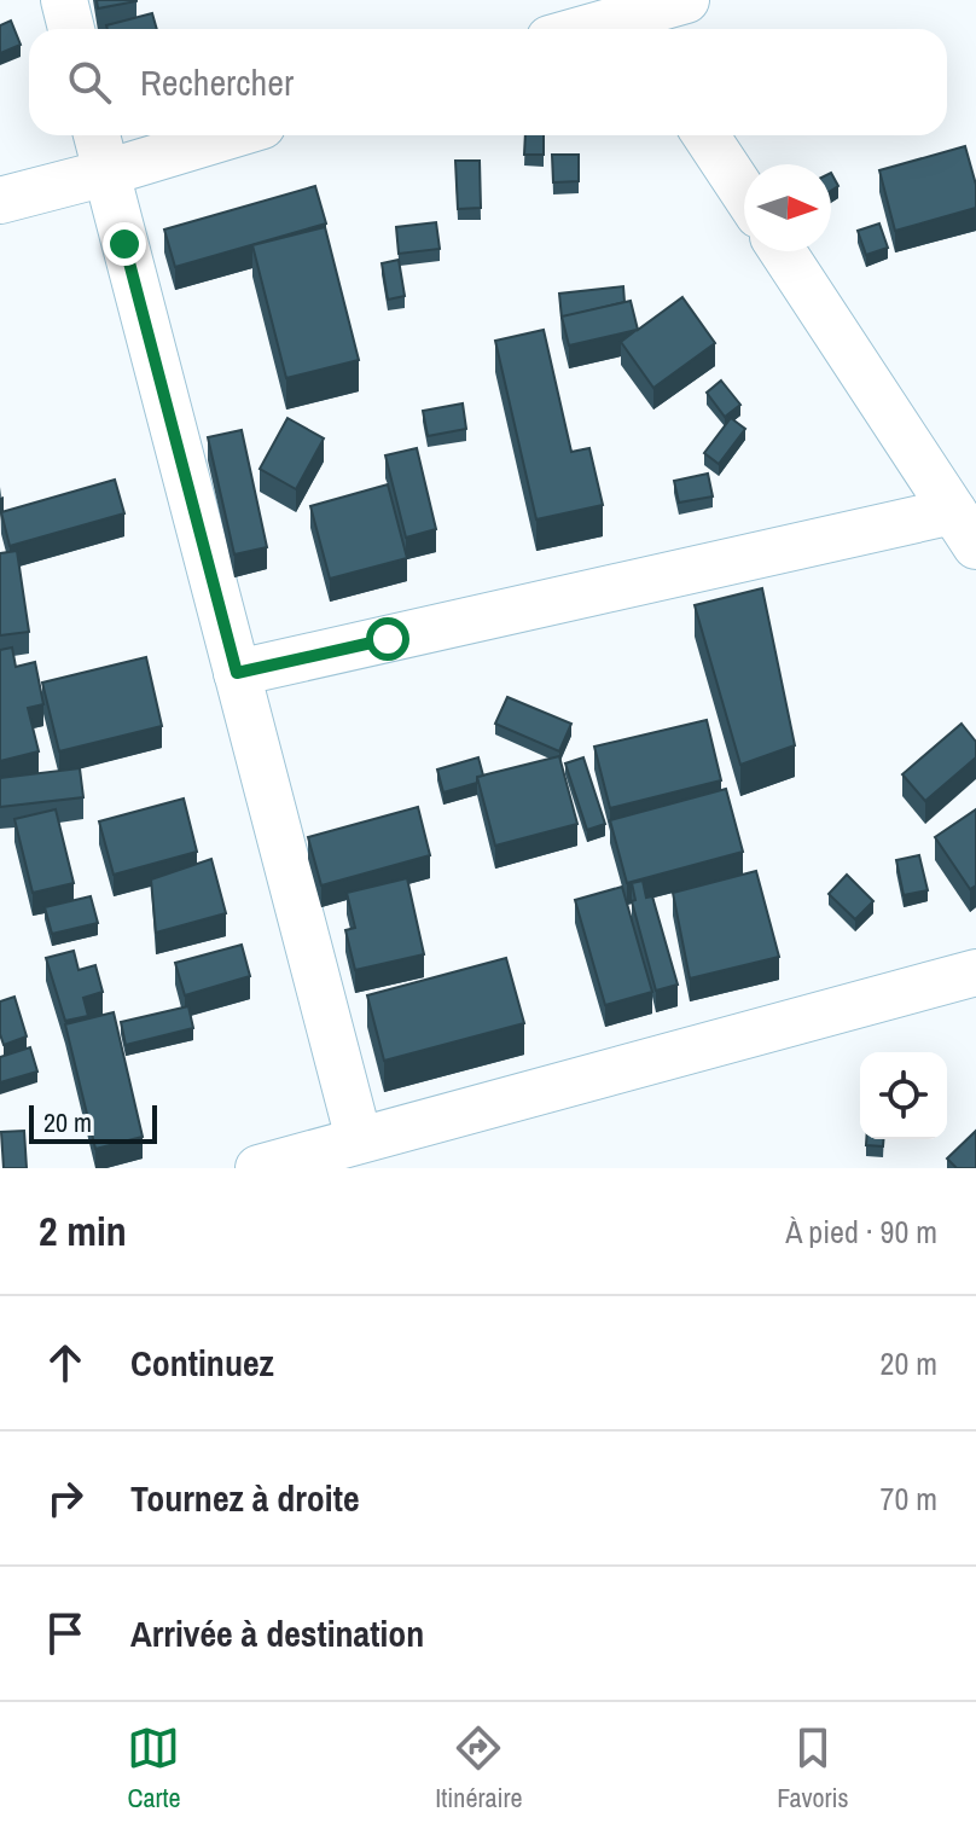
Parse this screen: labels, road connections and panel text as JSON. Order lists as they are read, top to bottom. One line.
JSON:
{"scale_bar":"20 m","north":"right","page":{"search":"Rechercher","scale":"20 m","heading":["2 min","À pied · 90 m"],"list":[["Continuez","20 m"],["Tournez à droite","70 m"],"Arrivée à destination"],"nav":["Carte","Itinéraire","Favoris"]}}
